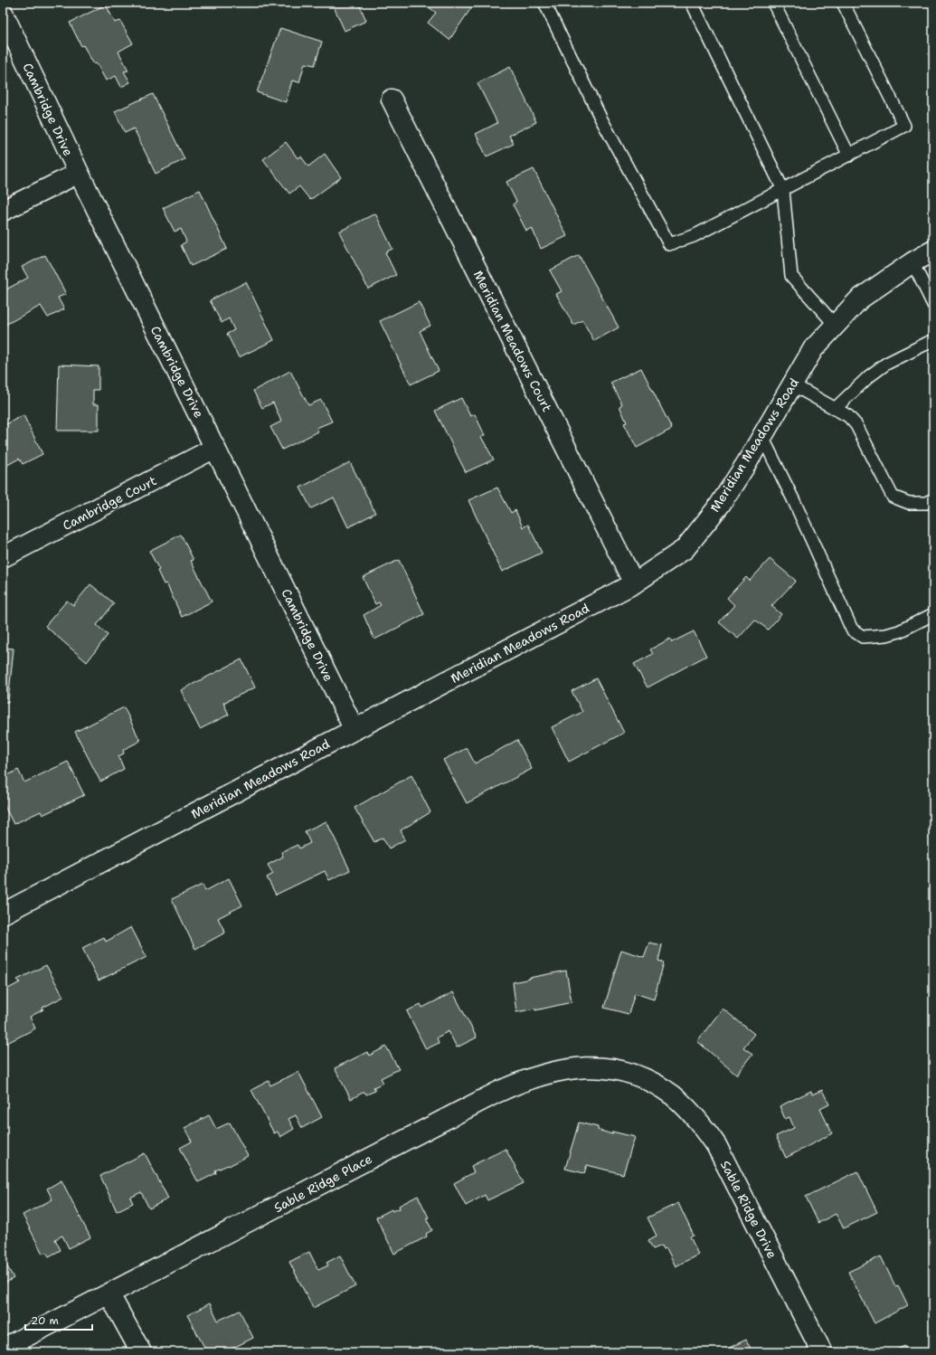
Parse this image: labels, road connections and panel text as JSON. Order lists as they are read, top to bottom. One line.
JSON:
{"streets":{"street":["Cambridge Drive","Meridian Meadows Court","Meridian Meadows Road","Cambridge Court","Sable Ridge Place","Sable Ridge Drive"]},"crossings":[["Cambridge Drive","Meridian Meadows Road"],["Cambridge Drive","Cambridge Court"],["Meridian Meadows Court","Meridian Meadows Road"],["Sable Ridge Place","Sable Ridge Drive"]],"scale_bar":"20 m"}
